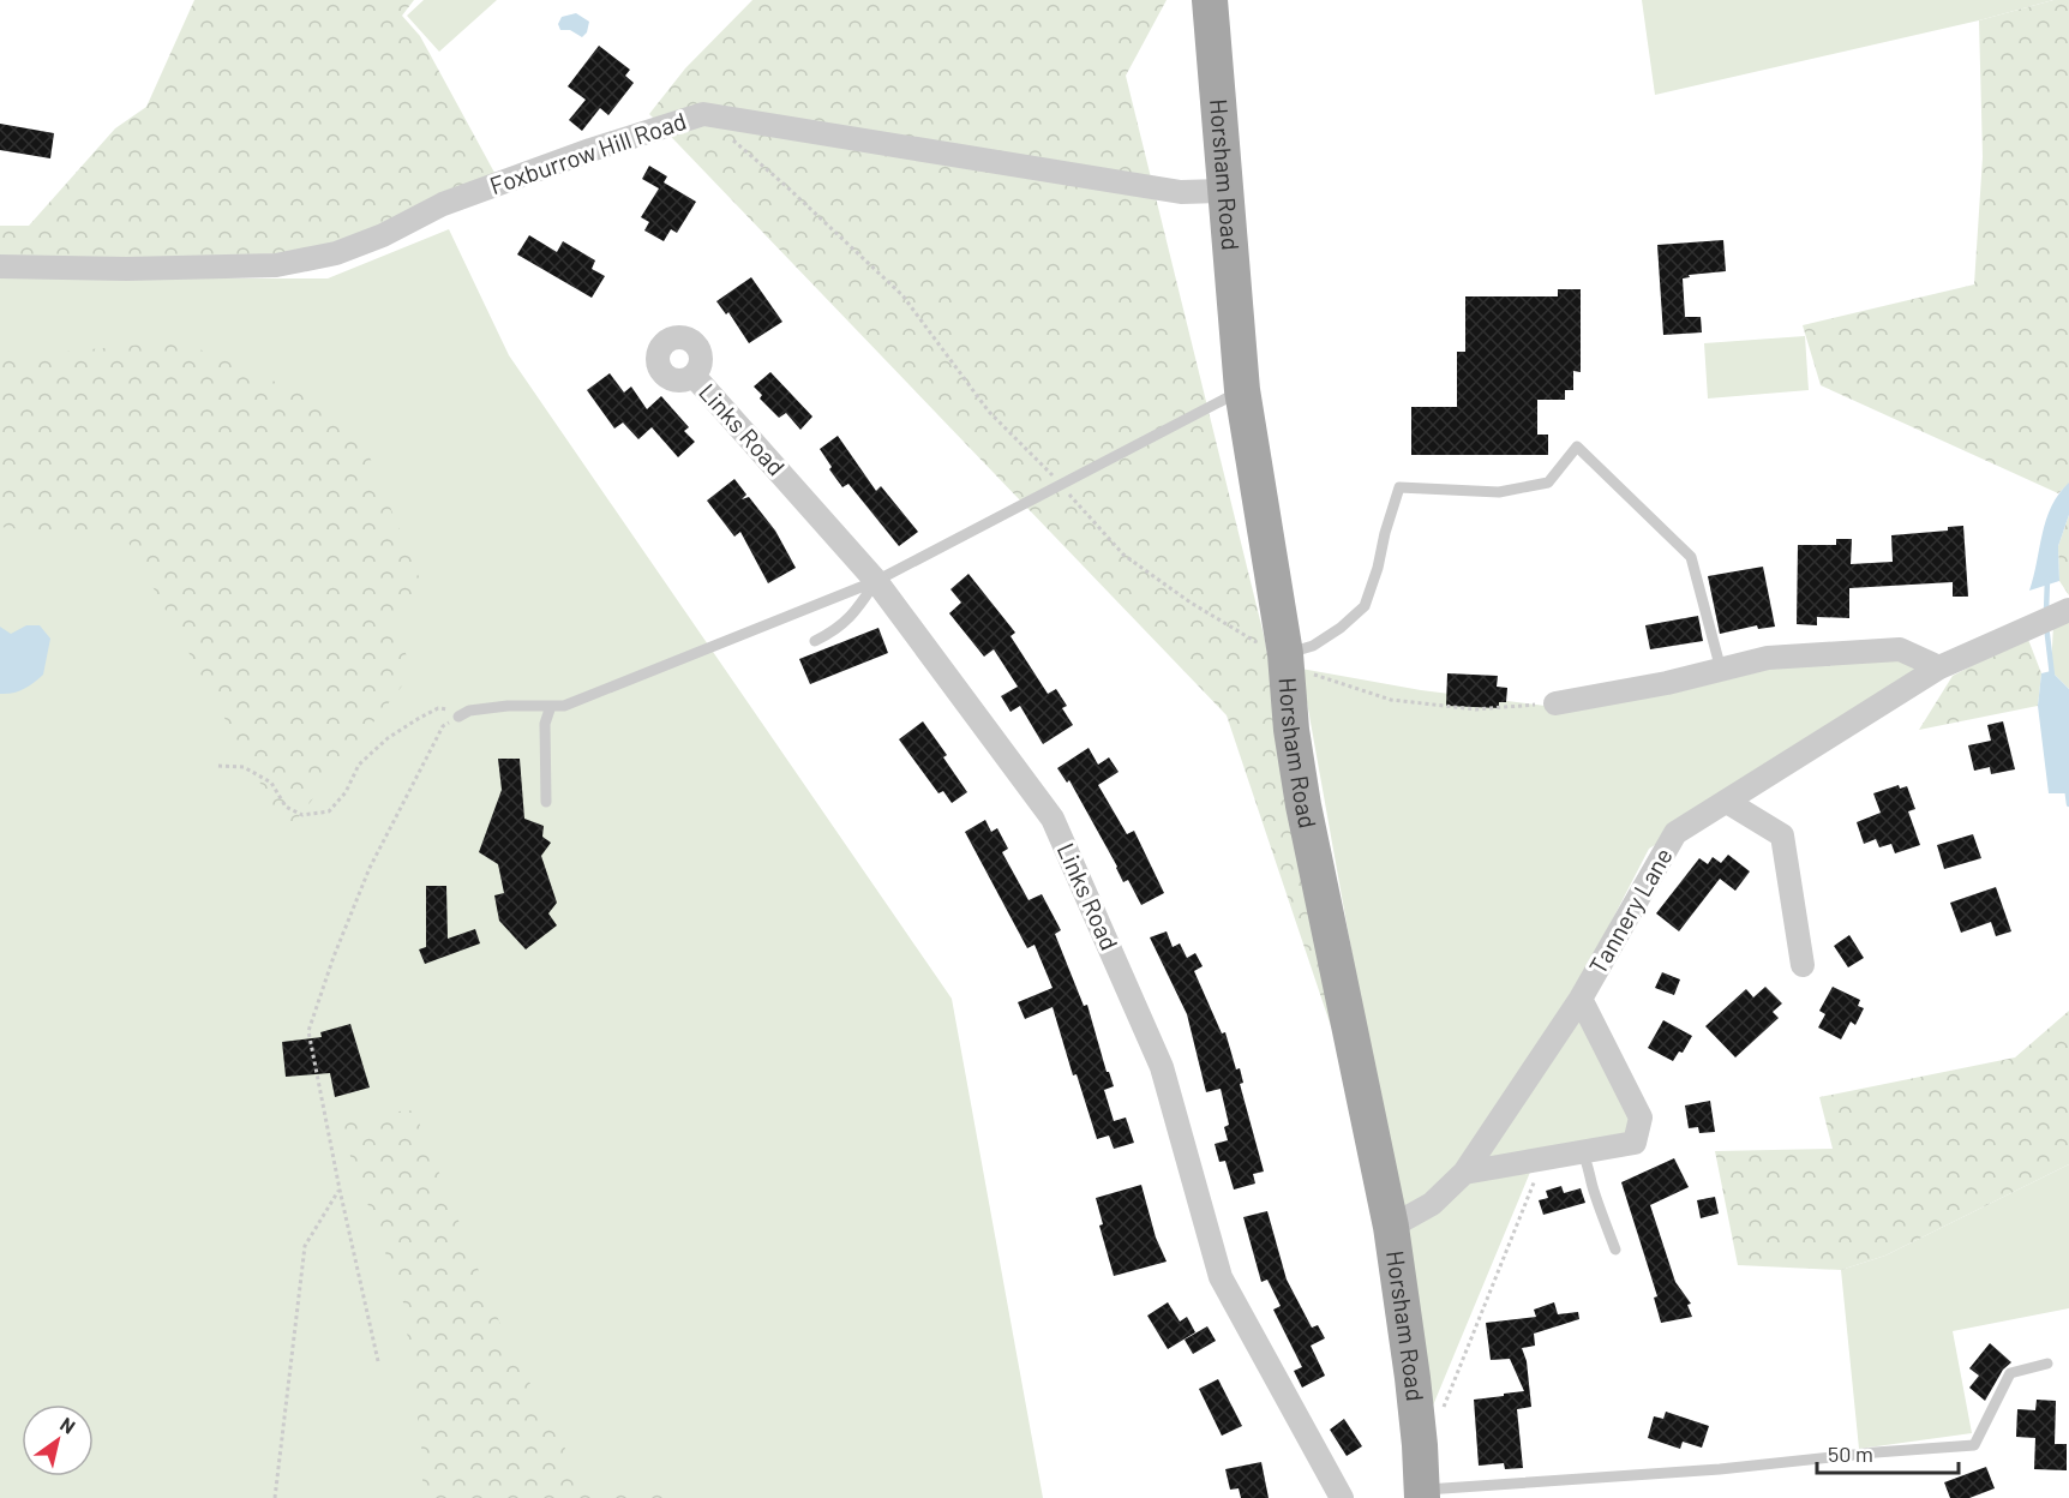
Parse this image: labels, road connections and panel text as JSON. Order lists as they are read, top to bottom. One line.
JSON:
{"streets":{"main road":["Horsham Road"],"street":["Foxburrow Hill Road","Links Road","Tannery Lane"]},"crossings":[["Foxburrow Hill Road","Horsham Road"],["Horsham Road","Tannery Lane"]],"scale_bar":"50 m","north":"top right"}
